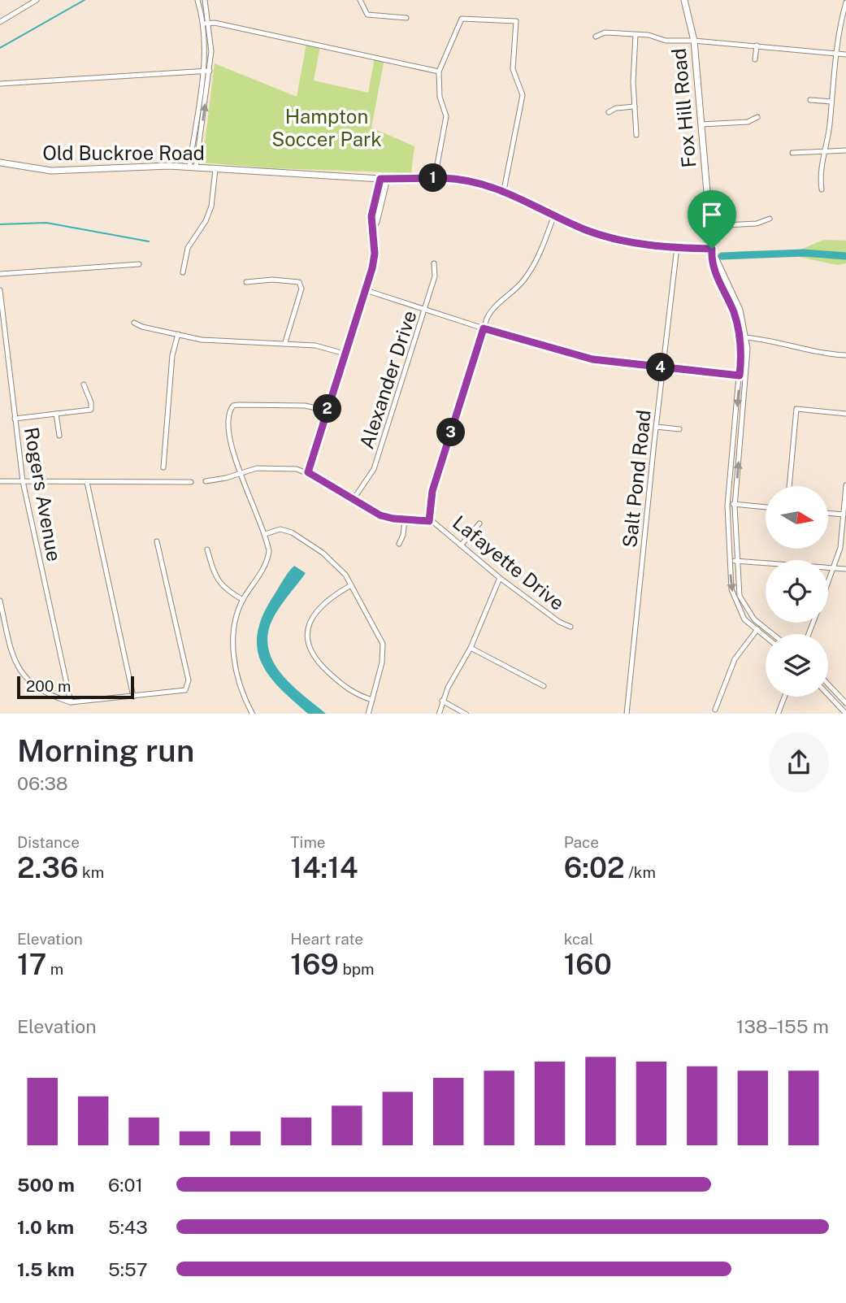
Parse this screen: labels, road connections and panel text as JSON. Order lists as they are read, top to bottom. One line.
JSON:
{"streets":{"main road":["Fox Hill Road","Old Buckroe Road"],"street":["Alexander Drive","Salt Pond Road","Rogers Avenue","Lafayette Drive"]},"crossings":[["Fox Hill Road","Old Buckroe Road"],["Old Buckroe Road","Salt Pond Road"],["Alexander Drive","Lafayette Drive"]],"parks":["Hampton Soccer Park"],"scale_bar":"200 m","north":"right","page":{"pins":["1","4","2","3"],"scale":"200 m","heading":["Morning run","06:38"],"stats":[["Distance","2.36 km"],["Time","14:14"],["Pace","6:02 /km"],["Elevation","17 m"],["Heart rate","169 bpm"],["kcal","160"]],"chart":["Elevation","138–155 m"],"list":[{"name":"500 m","note":"6:01"},{"name":"1.0 km","note":"5:43"},{"name":"1.5 km","note":"5:57"}]}}
